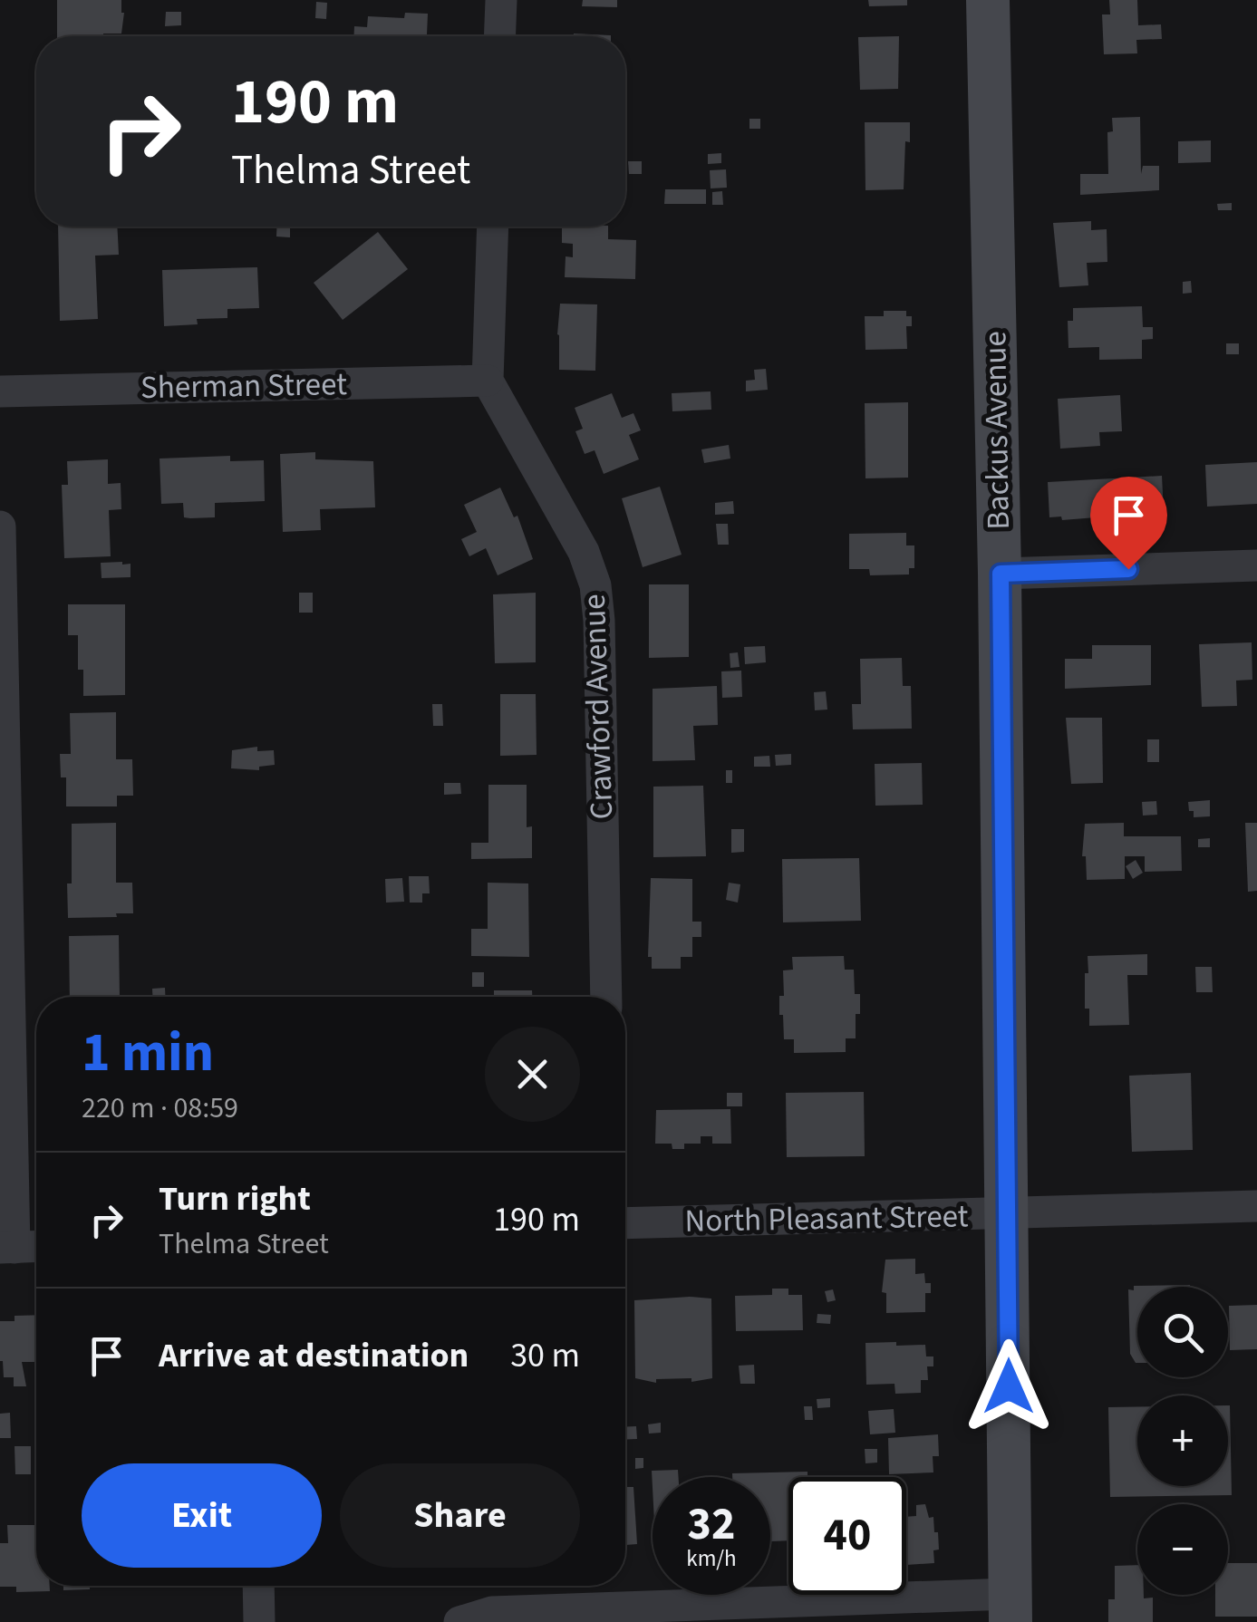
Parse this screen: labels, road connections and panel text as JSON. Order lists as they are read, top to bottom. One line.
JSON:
{"streets":{"street":["Sherman Street","Backus Avenue","Crawford Avenue","North Pleasant Street"]},"crossings":[["Sherman Street","Crawford Avenue"],["Backus Avenue","North Pleasant Street"]],"page":{"turn":["190 m","Thelma Street"],"heading":["1 min","220 m · 08:59"],"list":[{"name":"Turn right","note":"Thelma Street","value":"190 m"},{"name":"Arrive at destination","value":"30 m"}],"map_buttons":["+","−"],"buttons":["Exit","Share"],"speed":"32 km/h","limit":"40"}}
